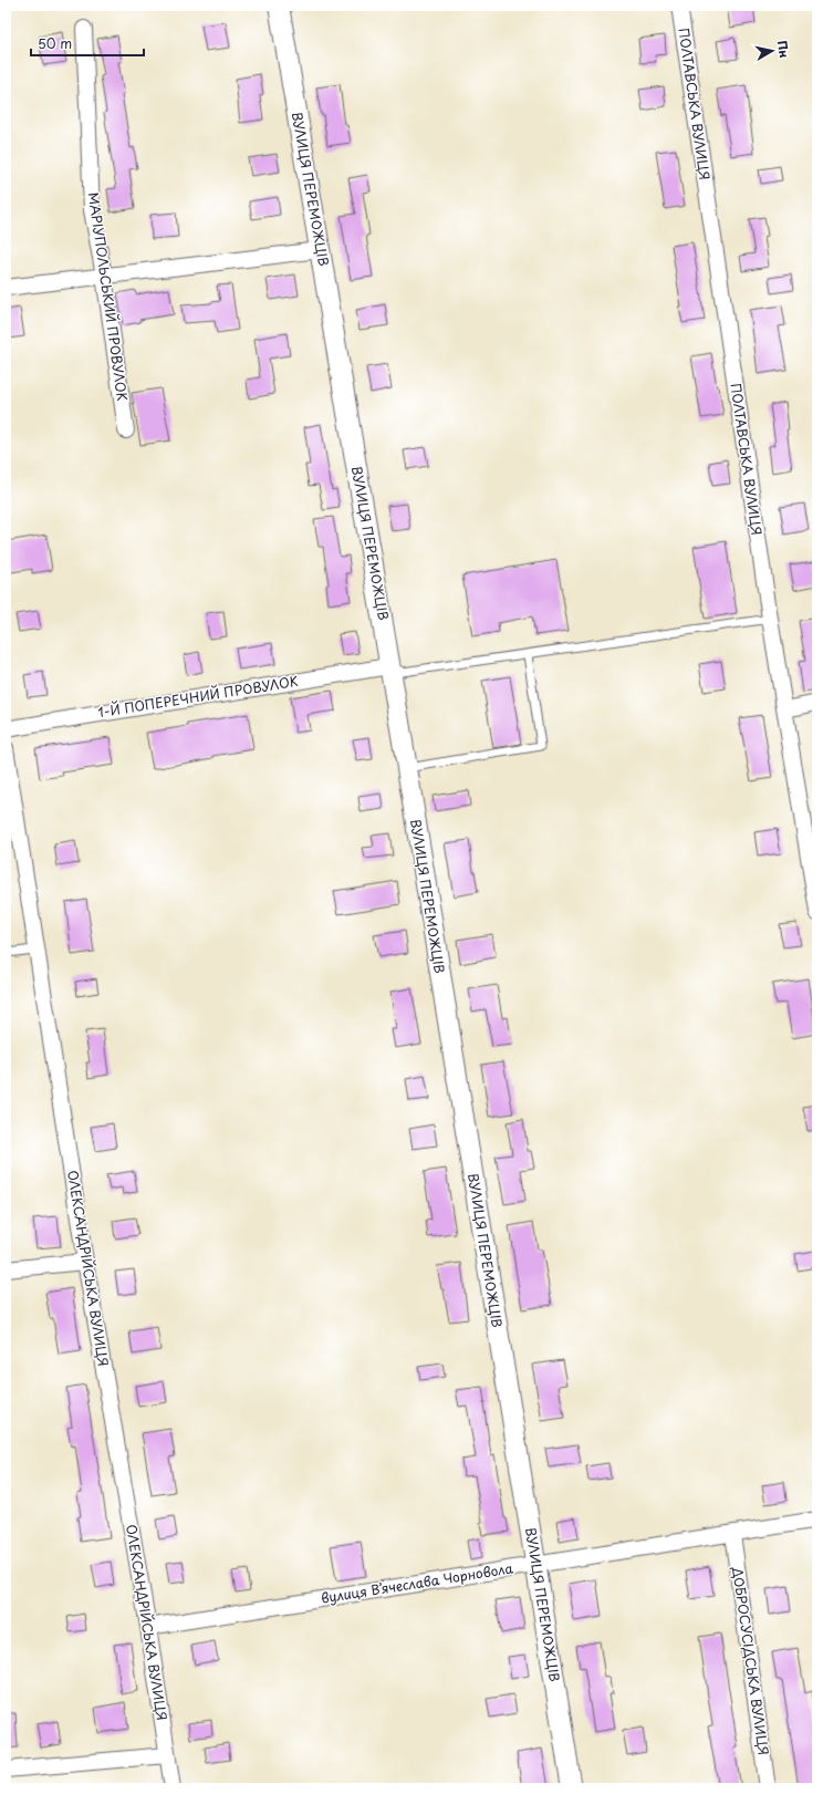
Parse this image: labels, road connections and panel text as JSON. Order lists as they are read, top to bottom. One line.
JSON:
{"streets":{"street":["ПОЛТАВСЬКА ВУЛИЦЯ","ВУЛИЦЯ ПЕРЕМОЖЦІВ","МАРІУПОЛЬСЬКИЙ ПРОВУЛОК","1-Й ПОПЕРЕЧНИЙ ПРОВУЛОК","ОЛЕКСАНДРІЙСЬКА ВУЛИЦЯ","вулиця Вʼячеслава Чорновола","ДОБРОСУСІДСЬКА ВУЛИЦЯ"]},"crossings":[["ВУЛИЦЯ ПЕРЕМОЖЦІВ","1-Й ПОПЕРЕЧНИЙ ПРОВУЛОК"],["ВУЛИЦЯ ПЕРЕМОЖЦІВ","вулиця Вʼячеслава Чорновола"],["ОЛЕКСАНДРІЙСЬКА ВУЛИЦЯ","вулиця Вʼячеслава Чорновола"],["вулиця Вʼячеслава Чорновола","ДОБРОСУСІДСЬКА ВУЛИЦЯ"]],"scale_bar":"50 m","north":"right"}
